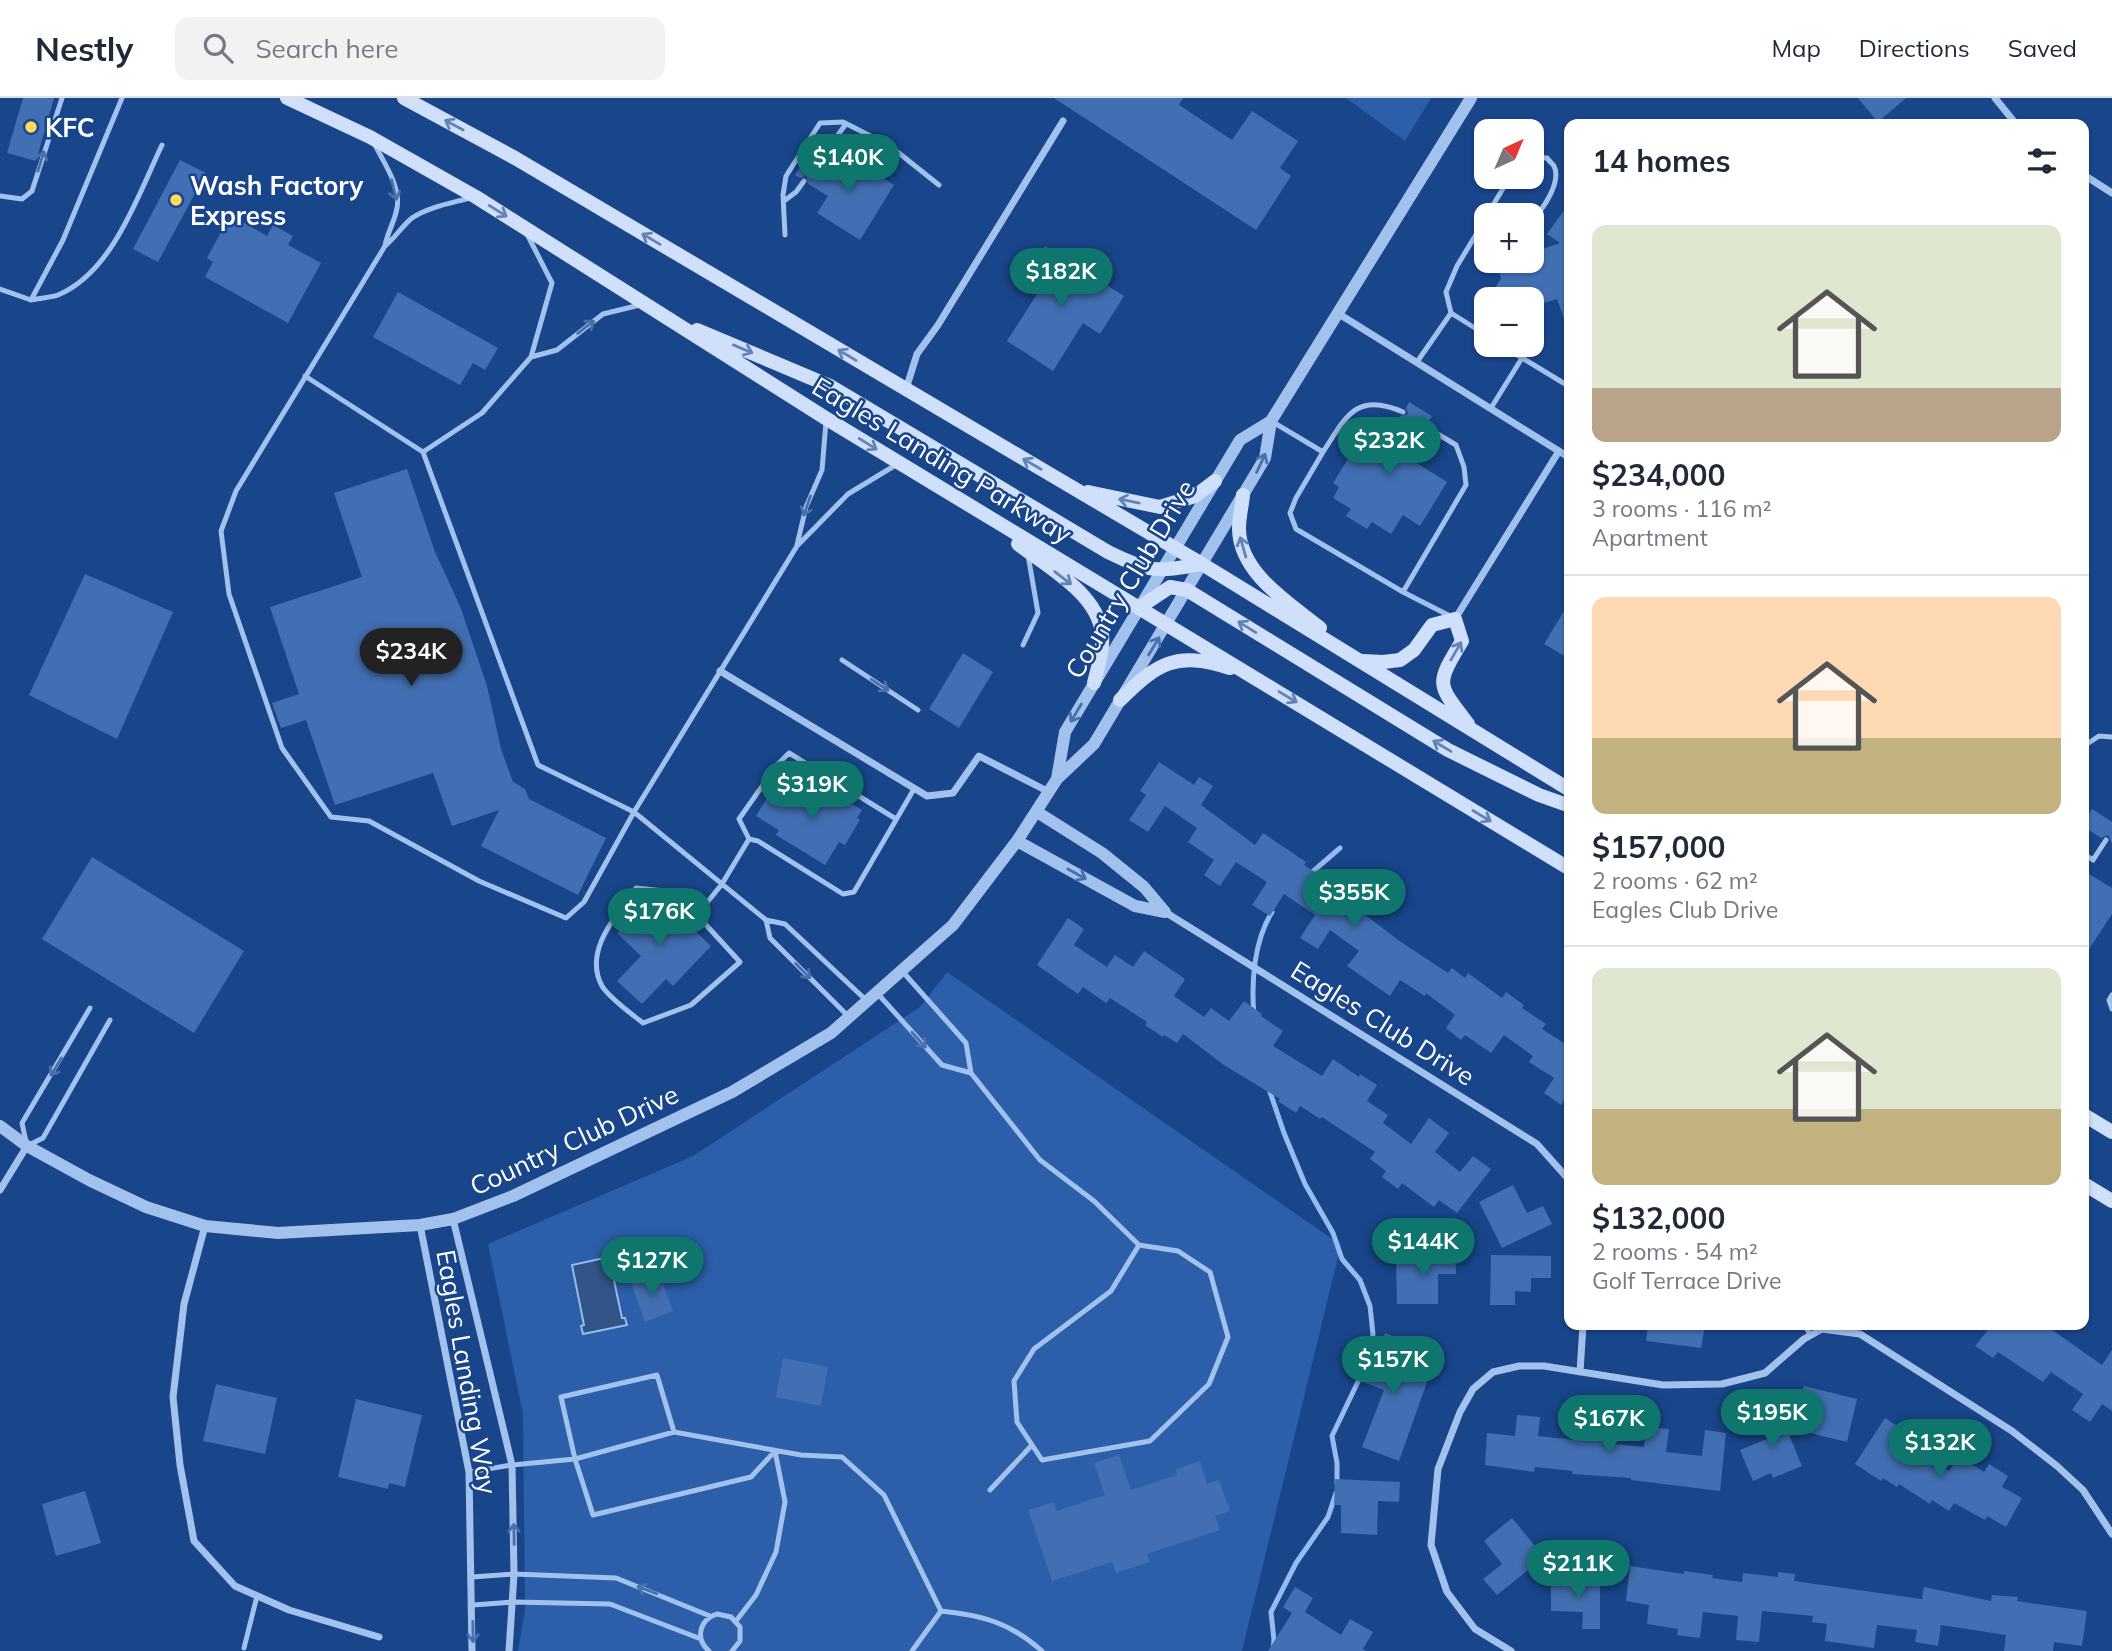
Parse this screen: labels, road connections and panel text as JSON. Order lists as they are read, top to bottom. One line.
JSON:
{"streets":{"main road":["Eagles Landing Parkway"],"street":["Country Club Drive","Eagles Club Drive","Eagles Landing Way"]},"crossings":[["Eagles Landing Parkway","Country Club Drive"],["Country Club Drive","Eagles Landing Way"]],"places":["KFC","Wash Factory Express"],"north":"top right","page":{"header":"Nestly","search":"Search here","nav":["Map","Directions","Saved"],"map_buttons":["+","−"],"heading":"14 homes","price":["$140K","$182K","$232K","$234K","$319K","$355K","$176K","$144K","$127K","$157K","$195K","$167K","$132K","$211K"],"list":[{"name":"$234,000","note":"3 rooms · 116 m² · Apartment"},{"name":"$157,000","note":"2 rooms · 62 m² · Eagles Club Drive"},{"name":"$132,000","note":"2 rooms · 54 m² · Golf Terrace Drive"}]}}
